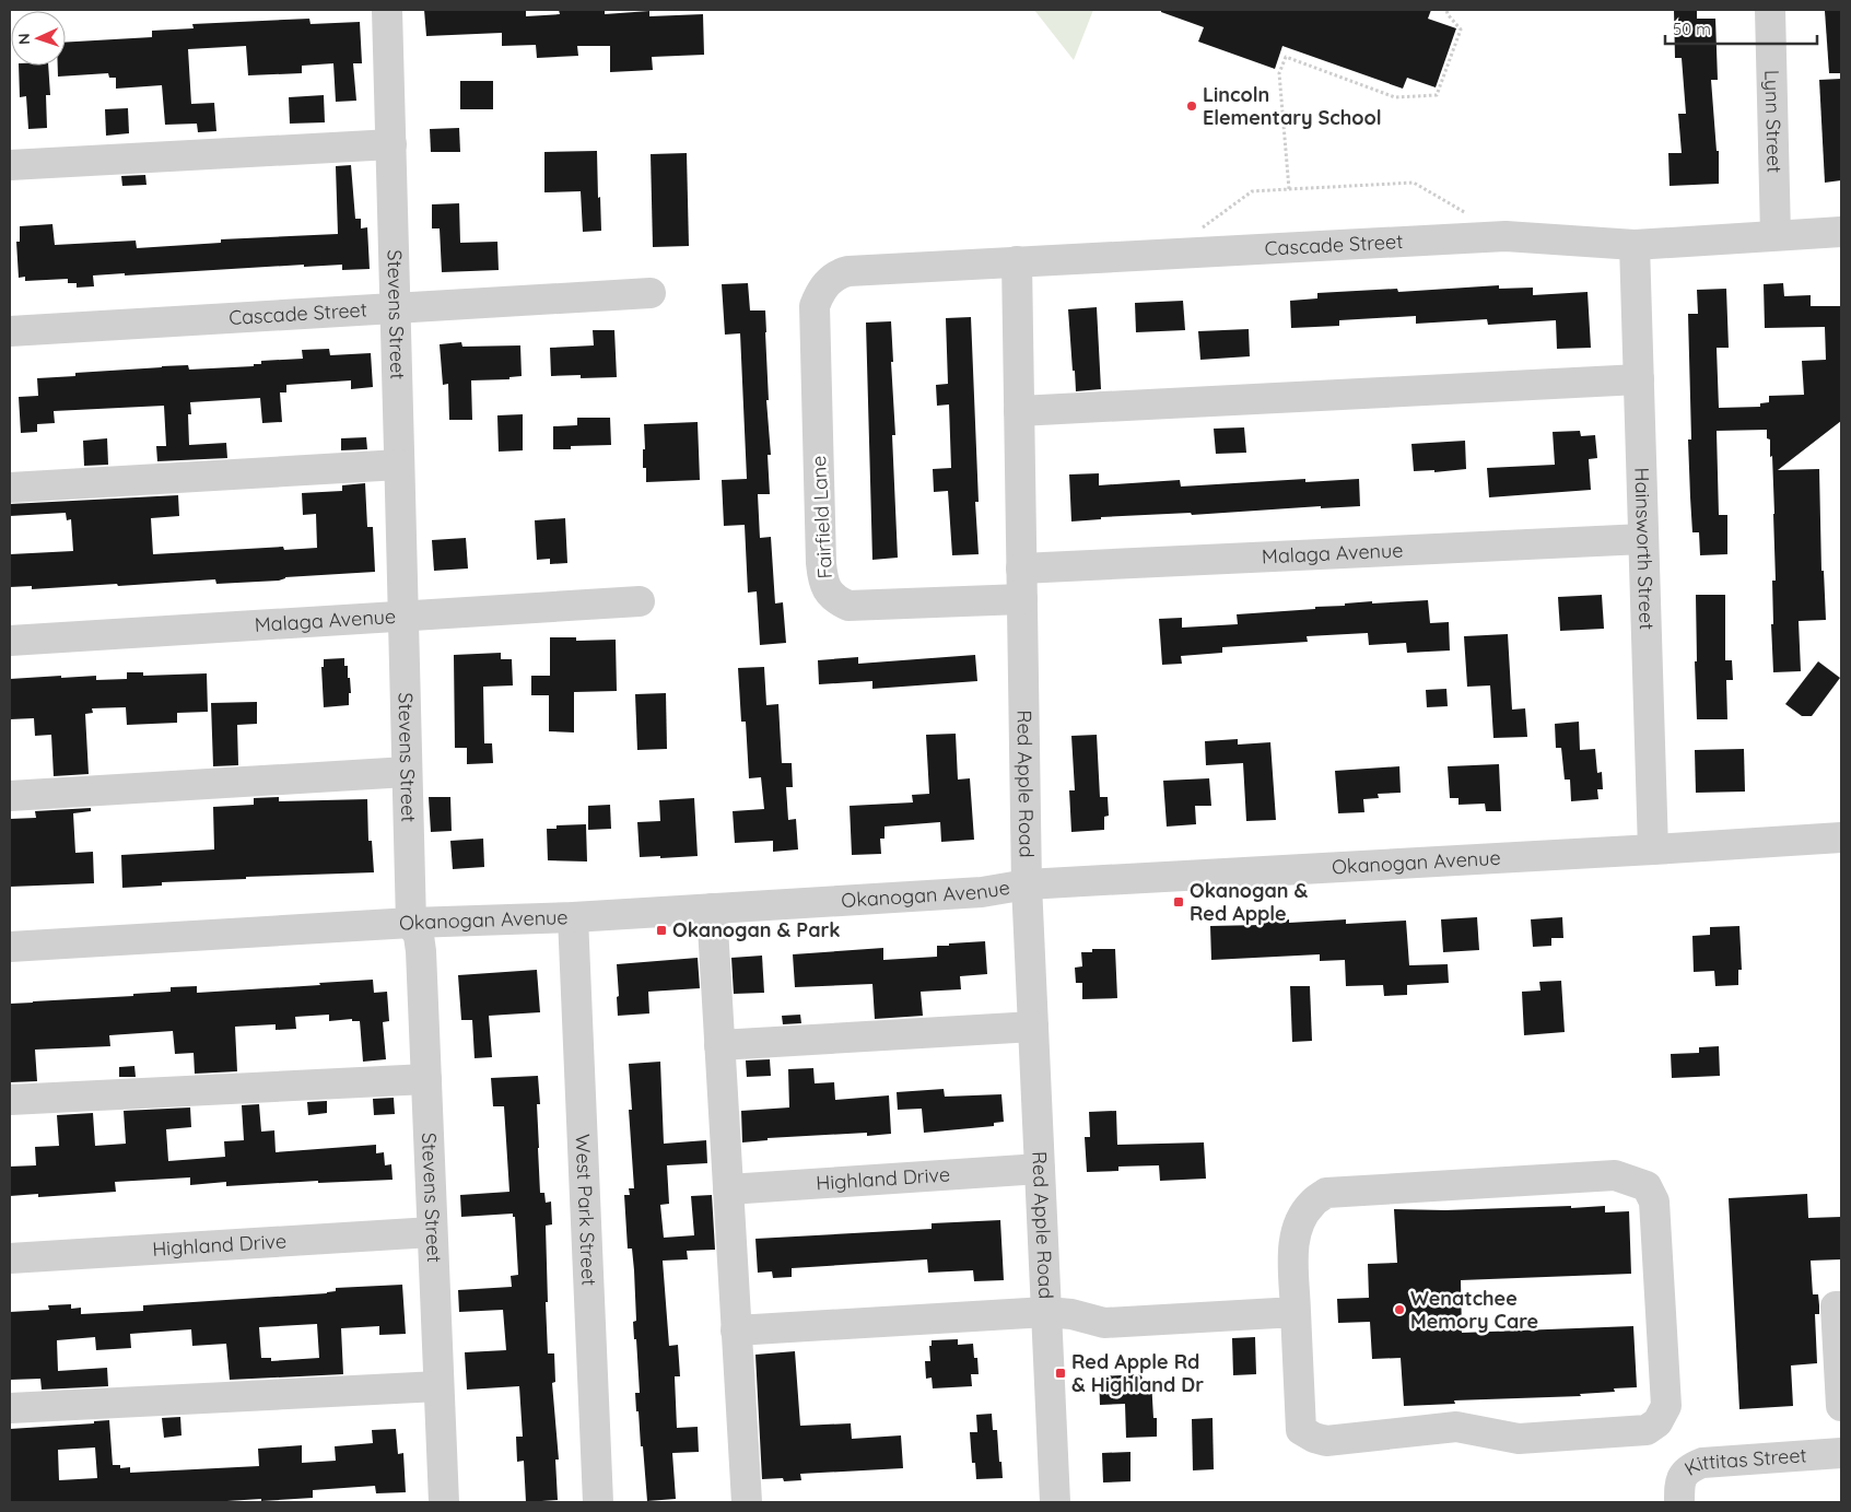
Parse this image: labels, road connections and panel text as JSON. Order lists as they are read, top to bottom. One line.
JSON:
{"streets":{"street":["Lynn Street","Cascade Street","Stevens Street","Fairfield Lane","Hainsworth Street","Malaga Avenue","Red Apple Road","Okanogan Avenue","Highland Drive","West Park Street","Kittitas Street"]},"crossings":[["Lynn Street","Cascade Street"],["Cascade Street","Stevens Street"],["Cascade Street","Fairfield Lane"],["Cascade Street","Hainsworth Street"],["Cascade Street","Red Apple Road"],["Stevens Street","Malaga Avenue"],["Stevens Street","Okanogan Avenue"],["Stevens Street","Highland Drive"],["Fairfield Lane","Red Apple Road"],["Hainsworth Street","Malaga Avenue"],["Hainsworth Street","Okanogan Avenue"],["Malaga Avenue","Red Apple Road"],["Red Apple Road","Okanogan Avenue"],["Red Apple Road","Highland Drive"],["Okanogan Avenue","West Park Street"]],"places":{"other":["Lincoln Elementary School","Wenatchee Memory Care"],"transit":["Okanogan & Red Apple","Okanogan & Park","Red Apple Rd & Highland Dr"]},"scale_bar":"50 m","north":"left"}
